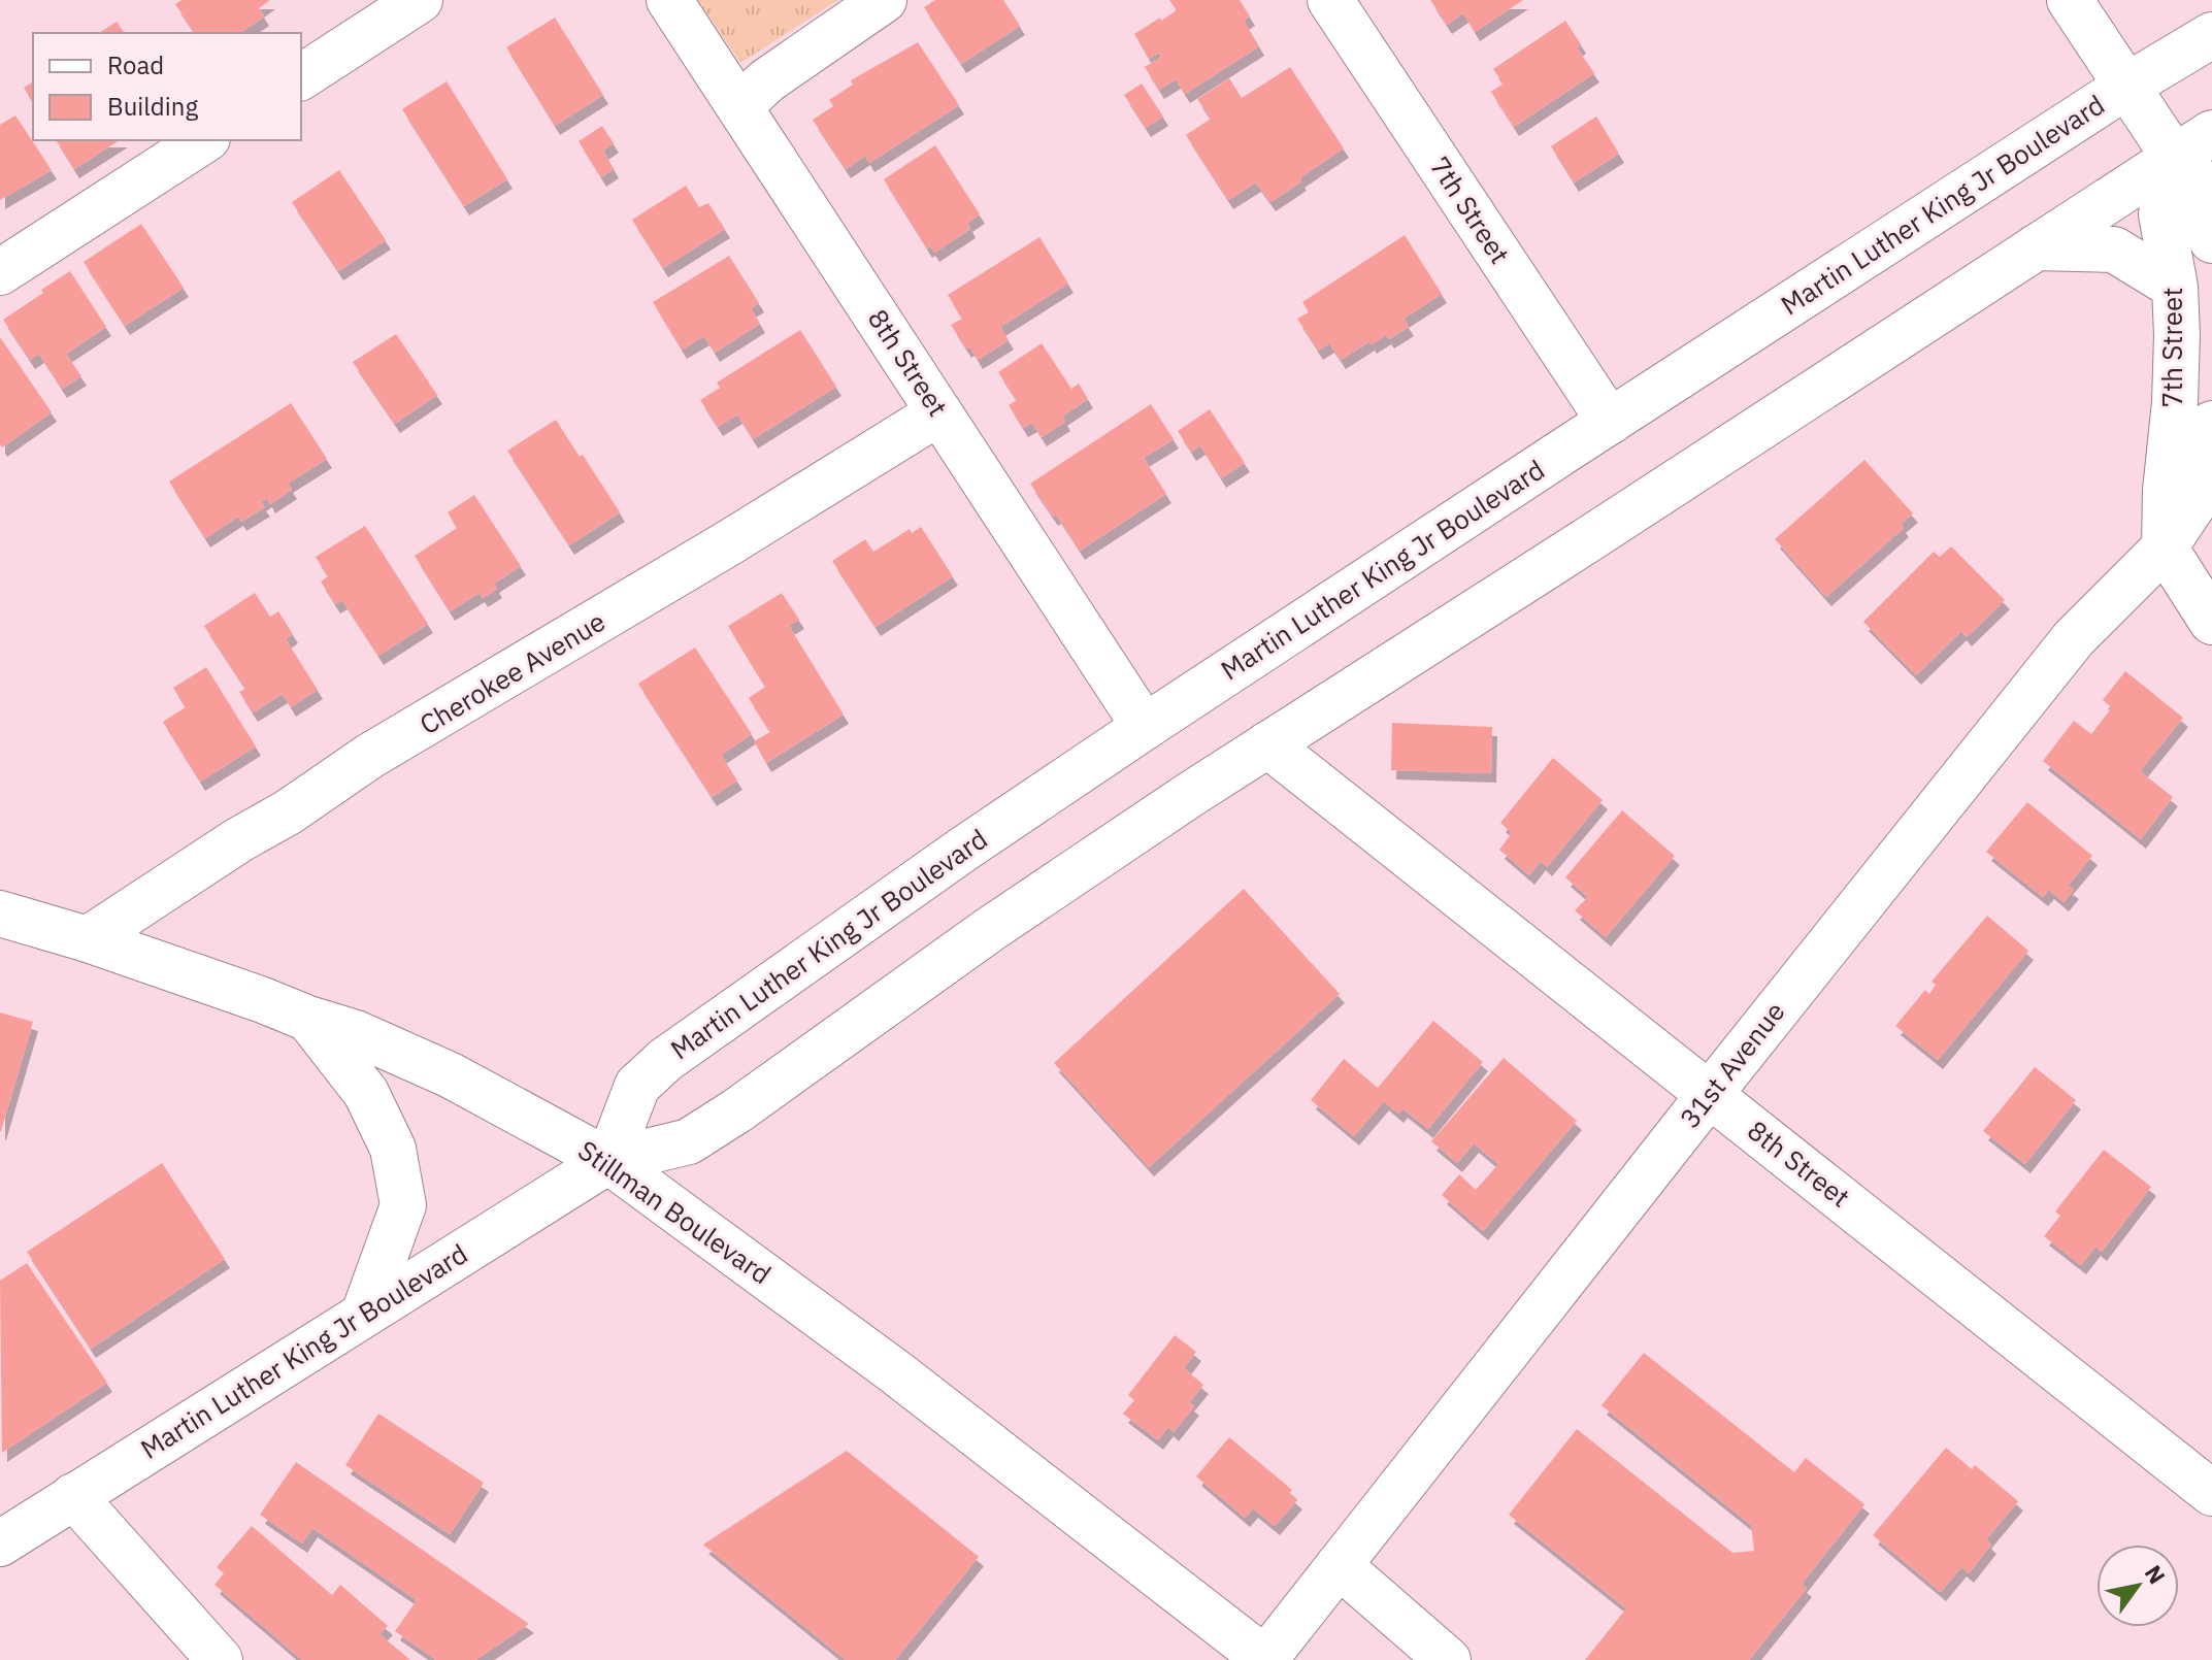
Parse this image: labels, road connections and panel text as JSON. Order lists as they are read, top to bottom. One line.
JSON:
{"streets":{"street":["Martin Luther King Jr Boulevard","7th Street","8th Street","Cherokee Avenue","31st Avenue","Stillman Boulevard"]},"crossings":[["Martin Luther King Jr Boulevard","7th Street"],["Martin Luther King Jr Boulevard","8th Street"],["Martin Luther King Jr Boulevard","Stillman Boulevard"],["7th Street","31st Avenue"],["8th Street","Cherokee Avenue"],["8th Street","31st Avenue"],["Cherokee Avenue","Stillman Boulevard"],["31st Avenue","Stillman Boulevard"]],"legend":["Road","Building"],"north":"top right"}
